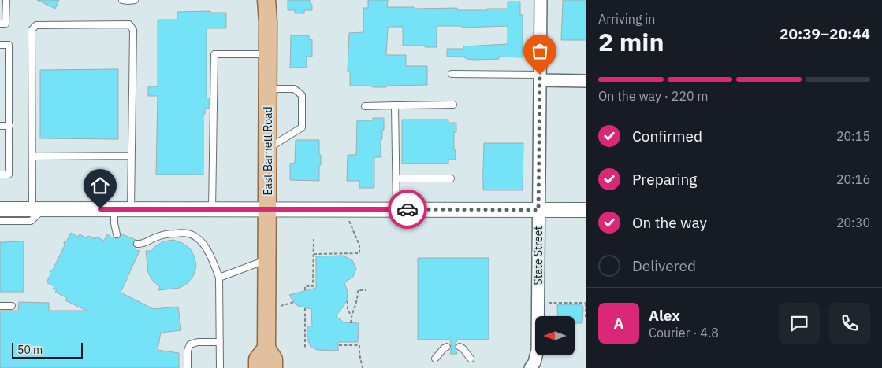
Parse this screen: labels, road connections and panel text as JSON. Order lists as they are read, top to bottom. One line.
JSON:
{"streets":{"main road":["East Barnett Road"],"street":["State Street"]},"scale_bar":"50 m","north":"left","page":{"heading":["2 min","Arriving in","20:39–20:44"],"panel":["Alex","Courier · 4.8"],"bar":"On the way · 220 m","list":[["Confirmed","20:15"],["Preparing","20:16"],["On the way","20:30"],"Delivered"],"round":"A","scale":"50 m"}}
